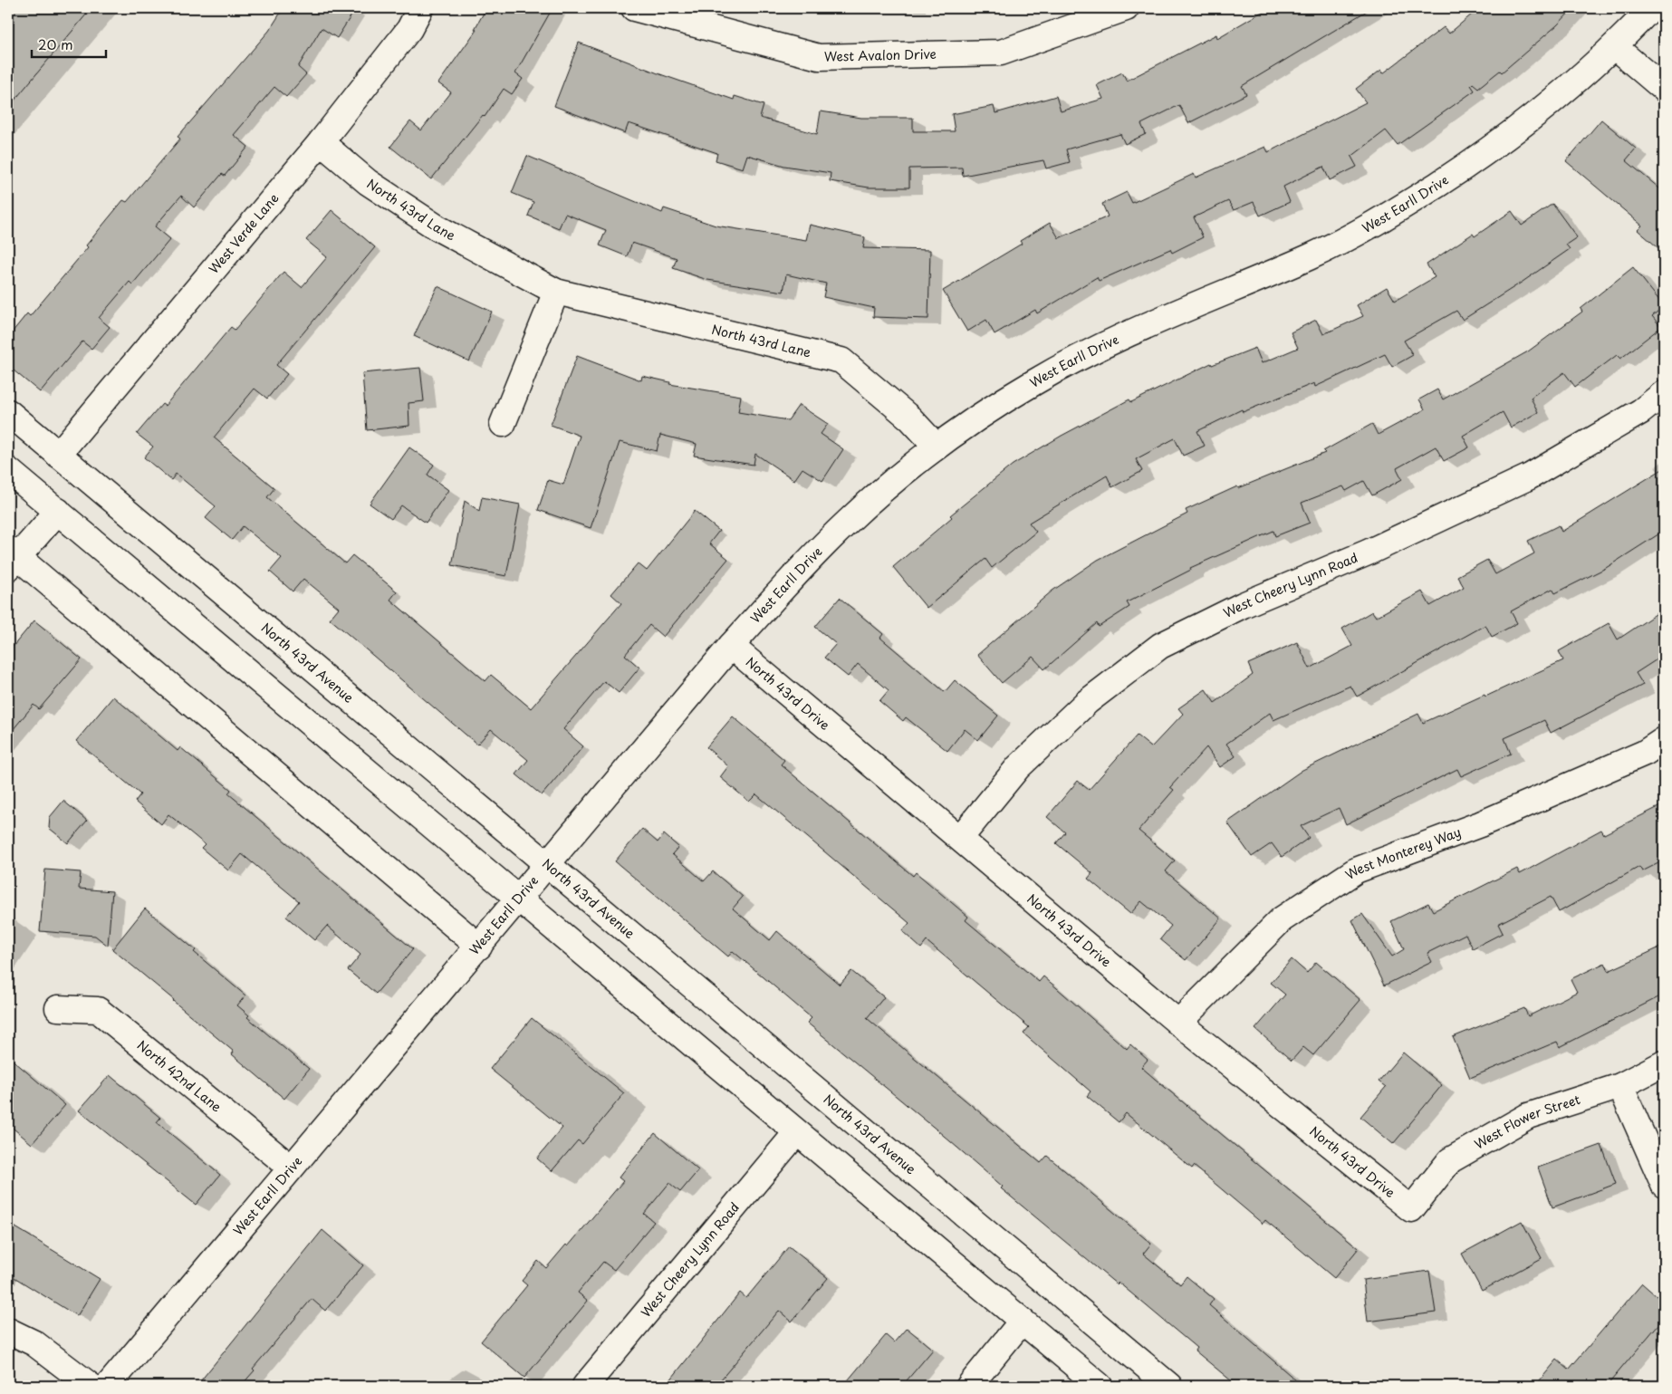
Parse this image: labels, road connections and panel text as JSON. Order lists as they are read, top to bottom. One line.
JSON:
{"streets":{"street":["West Avalon Drive","West Earll Drive","North 43rd Lane","West Verde Lane","West Cheery Lynn Road","North 43rd Avenue","North 43rd Drive","West Monterey Way","North 42nd Lane","West Flower Street"]},"crossings":[["West Earll Drive","North 43rd Lane"],["West Earll Drive","North 43rd Avenue"],["West Earll Drive","North 43rd Drive"],["West Earll Drive","North 42nd Lane"],["North 43rd Lane","West Verde Lane"],["West Verde Lane","North 43rd Avenue"],["West Cheery Lynn Road","North 43rd Drive"],["North 43rd Drive","West Monterey Way"],["North 43rd Drive","West Flower Street"]],"scale_bar":"20 m"}
